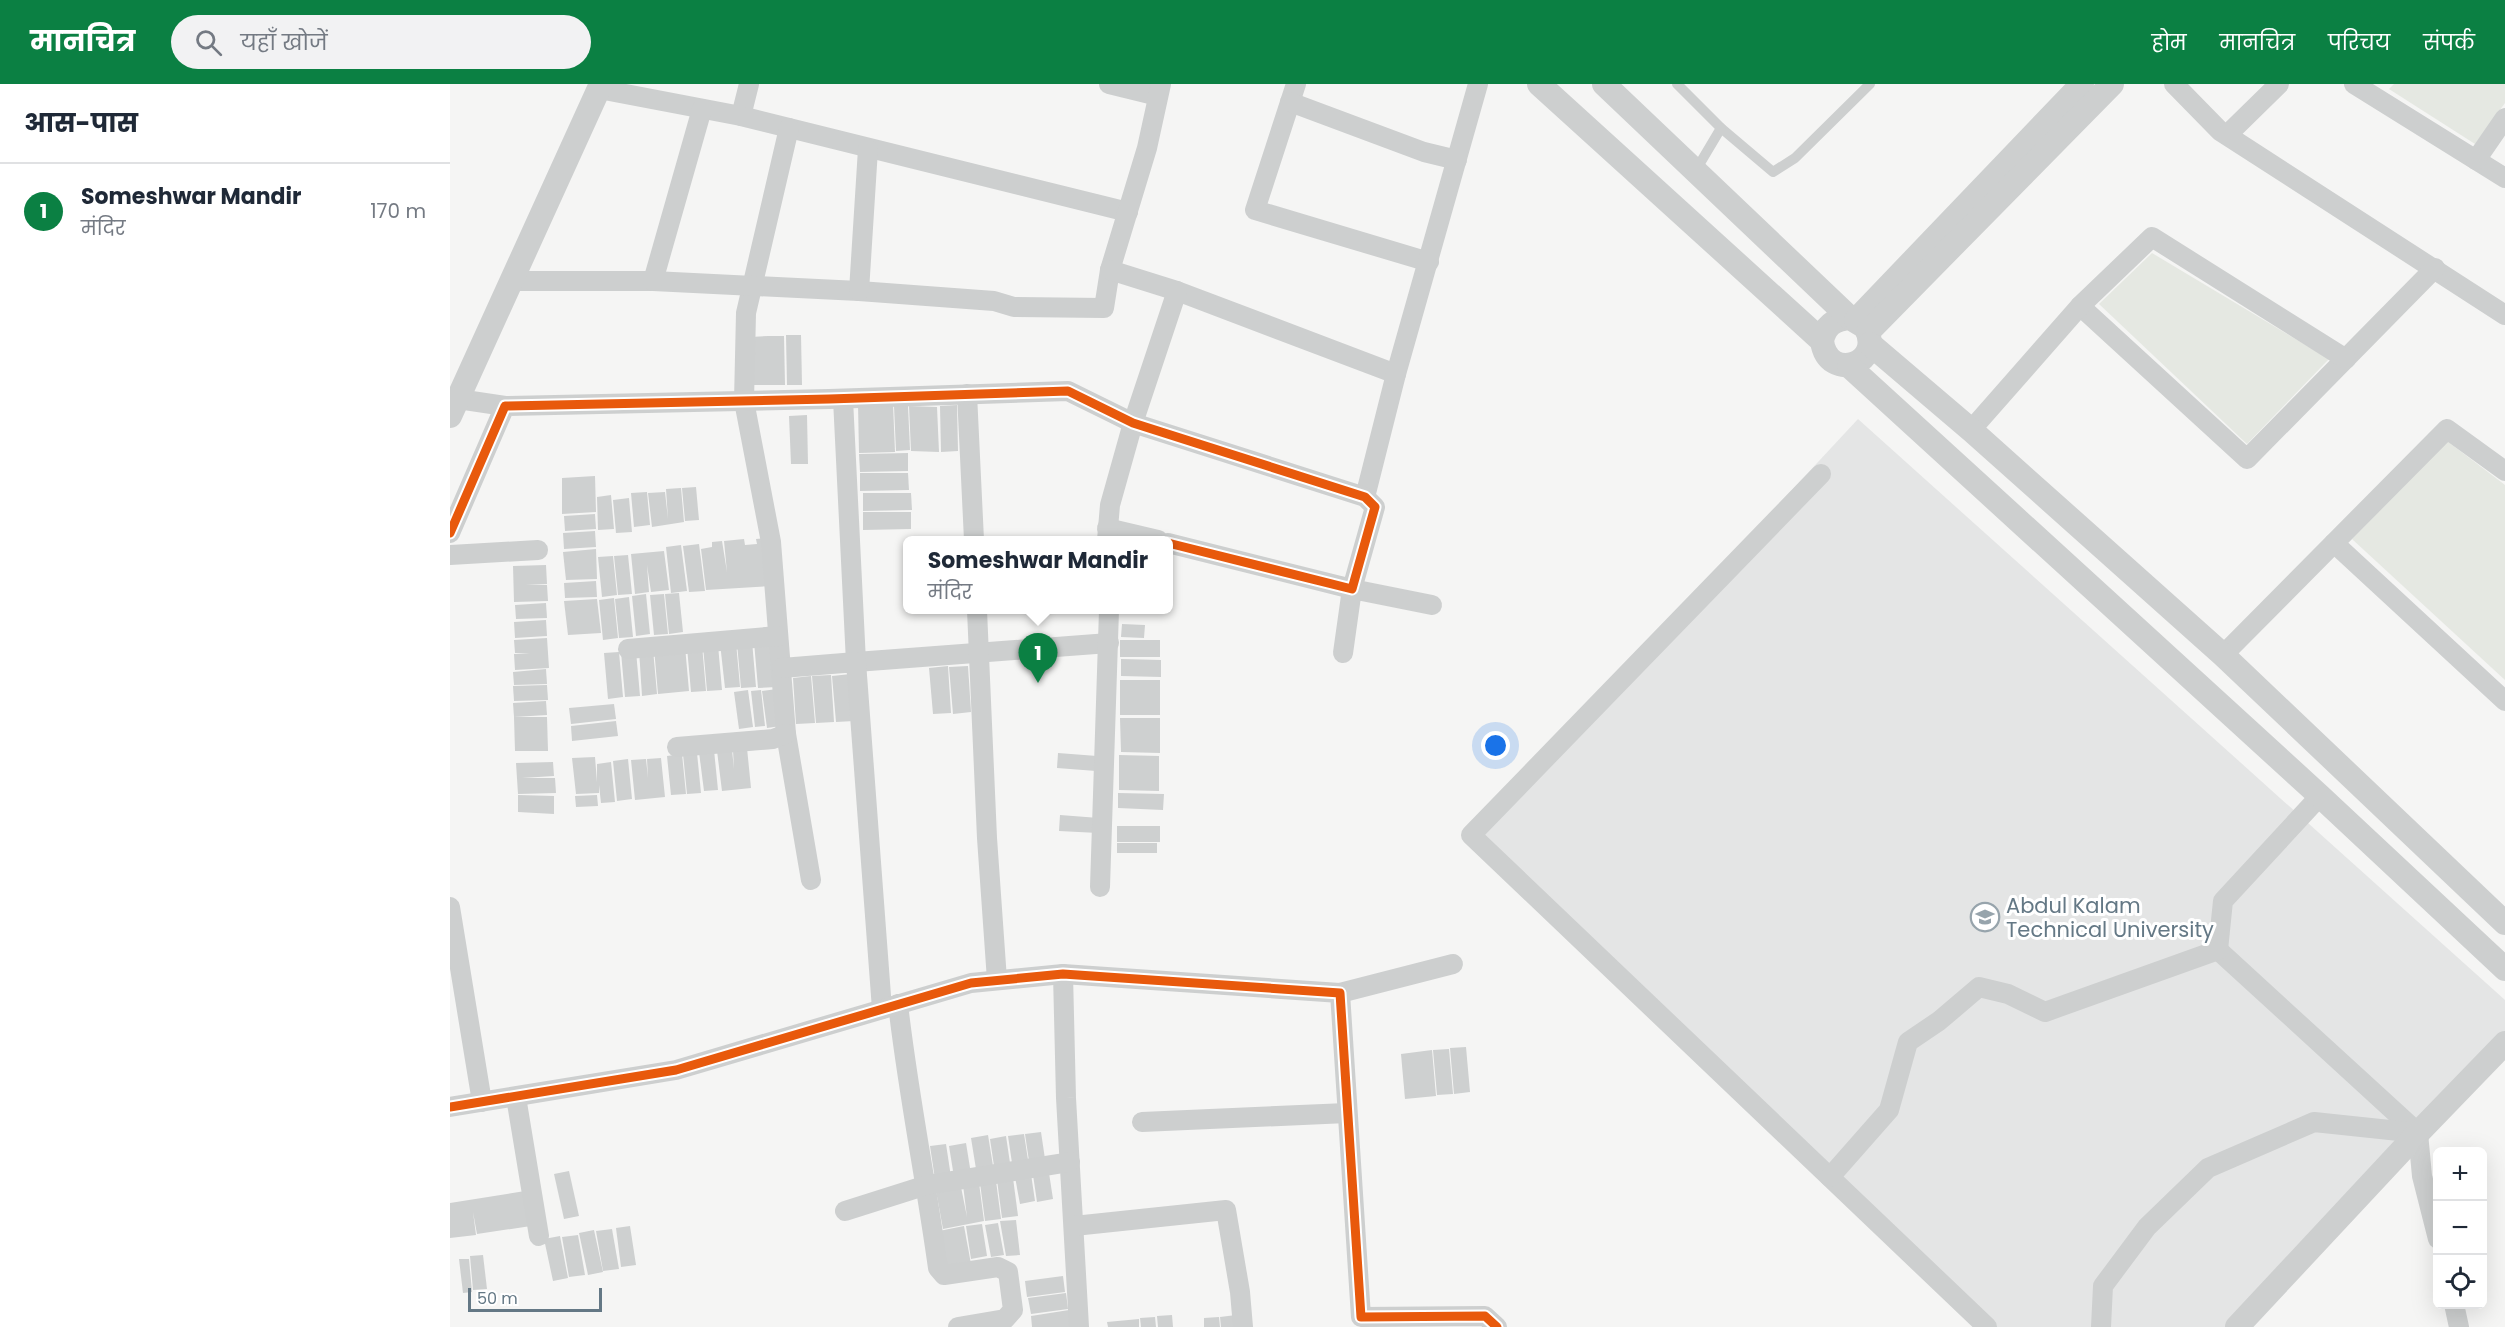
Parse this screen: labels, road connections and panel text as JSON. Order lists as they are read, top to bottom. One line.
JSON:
{"places":{"school or university":["Abdul Kalam Technical University"]},"scale_bar":"50 m","page":{"header":"मानचित्र","search":"यहाँ खोजें","nav":["होम","मानचित्र","परिचय","संपर्क"],"heading":"आस-पास","list":[{"mark":"1","name":"Someshwar Mandir","note":"मंदिर","value":"170 m"}],"popup":["Someshwar Mandir","मंदिर"],"pins":"1","map_buttons":["+","−"],"scale":"50 m"}}
